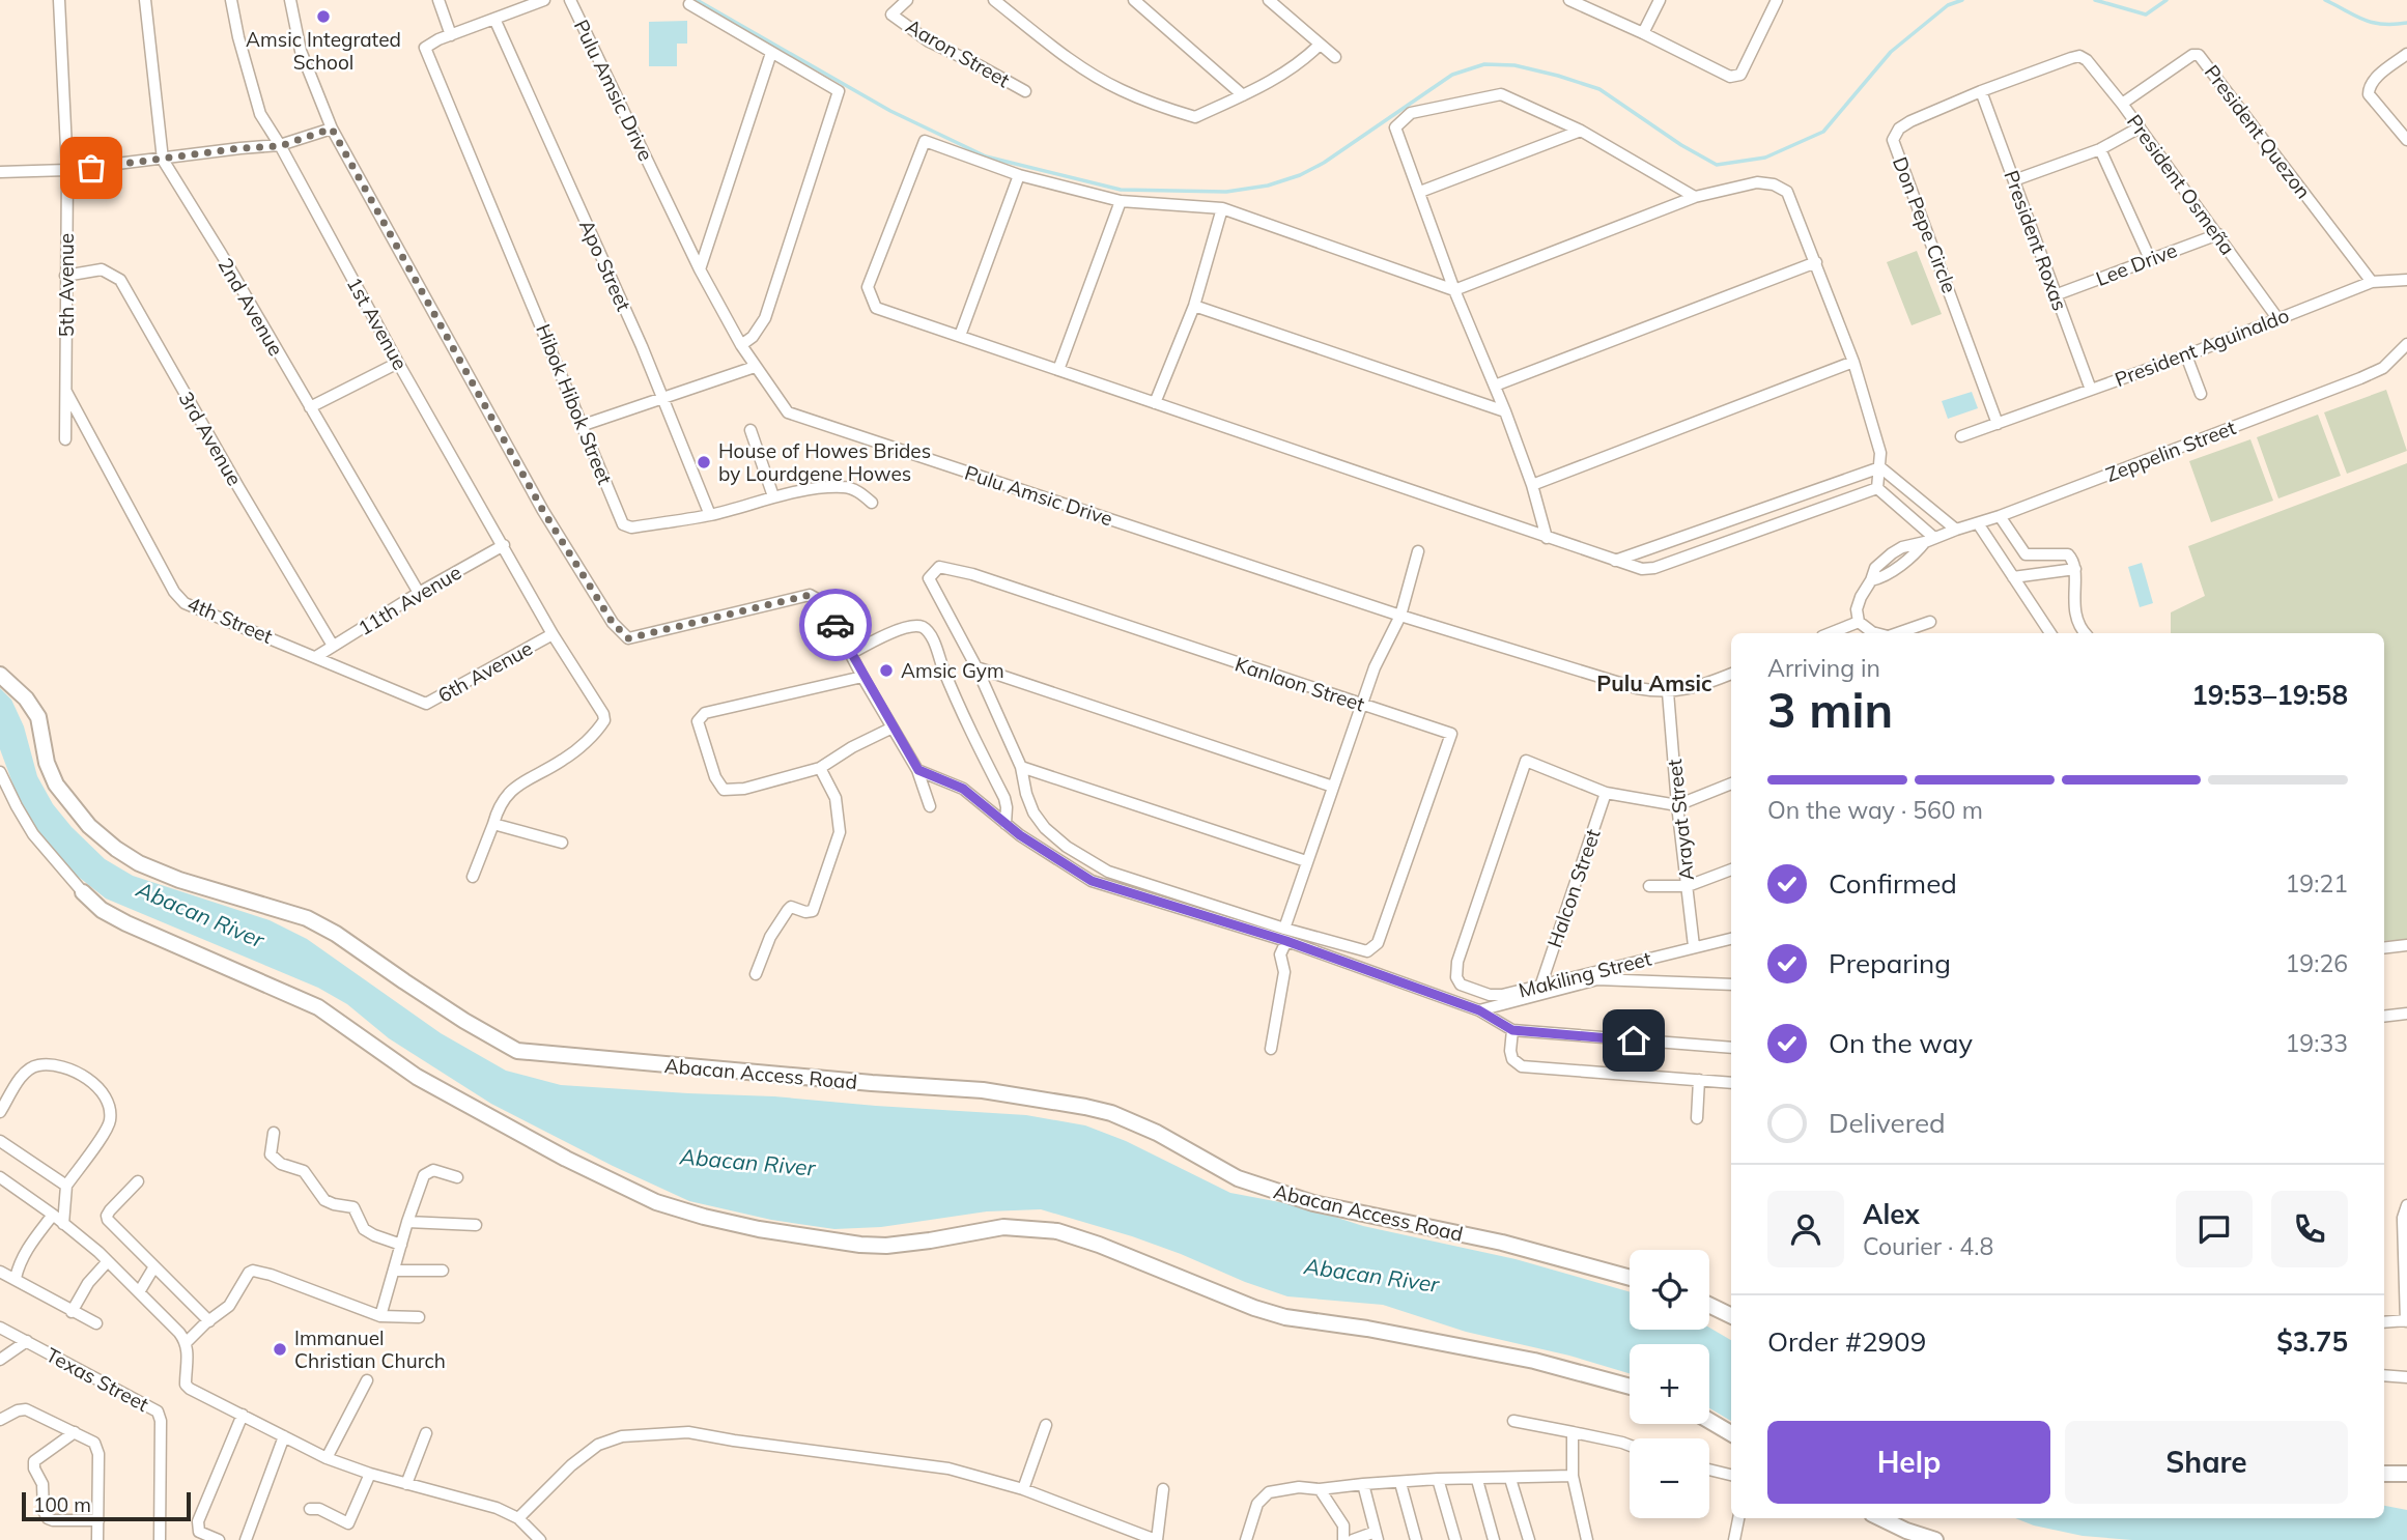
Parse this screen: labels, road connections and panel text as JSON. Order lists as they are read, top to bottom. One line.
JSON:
{"streets":{"street":["Aaron Street","Pulu Amsic Drive","President Quezon","President Osmeña","Don Pepe Circle","President Roxas","Lee Drive","Apo Street","5th Avenue","2nd Avenue","1st Avenue","President Aguinaldo","Hibok Hibok Street","3rd Avenue","Zeppelin Street","11th Avenue","4th Street","6th Avenue","Kanlaon Street","Arayat Street","Halcon Street","Makiling Street","Abacan Access Road","Texas Street"]},"crossings":[["Pulu Amsic Drive","Arayat Street"],["President Quezon","President Osmeña"],["President Quezon","President Aguinaldo"],["President Osmeña","Don Pepe Circle"],["President Osmeña","Lee Drive"],["President Osmeña","President Aguinaldo"],["Don Pepe Circle","President Roxas"],["Don Pepe Circle","President Aguinaldo"],["President Roxas","Lee Drive"],["President Roxas","President Aguinaldo"],["Apo Street","Hibok Hibok Street"],["5th Avenue","3rd Avenue"],["5th Avenue","4th Street"],["2nd Avenue","11th Avenue"],["1st Avenue","11th Avenue"],["1st Avenue","6th Avenue"],["3rd Avenue","11th Avenue"],["11th Avenue","4th Street"],["4th Street","6th Avenue"],["Arayat Street","Makiling Street"],["Halcon Street","Makiling Street"]],"districts":["Pulu Amsic"],"water":["Abacan River"],"places":["Amsic Integrated School","House of Howes Brides by Lourdgene Howes","Amsic Gym","Immanuel Christian Church"],"scale_bar":"100 m","page":{"heading":["3 min","Arriving in","19:53–19:58"],"panel":["Alex","Courier · 4.8","Order #2909","$3.75"],"bar":"On the way · 560 m","list":[["Confirmed","19:21"],["Preparing","19:26"],["On the way","19:33"],"Delivered"],"map_buttons":["+","−"],"buttons":["Help","Share"],"scale":"100 m"}}
